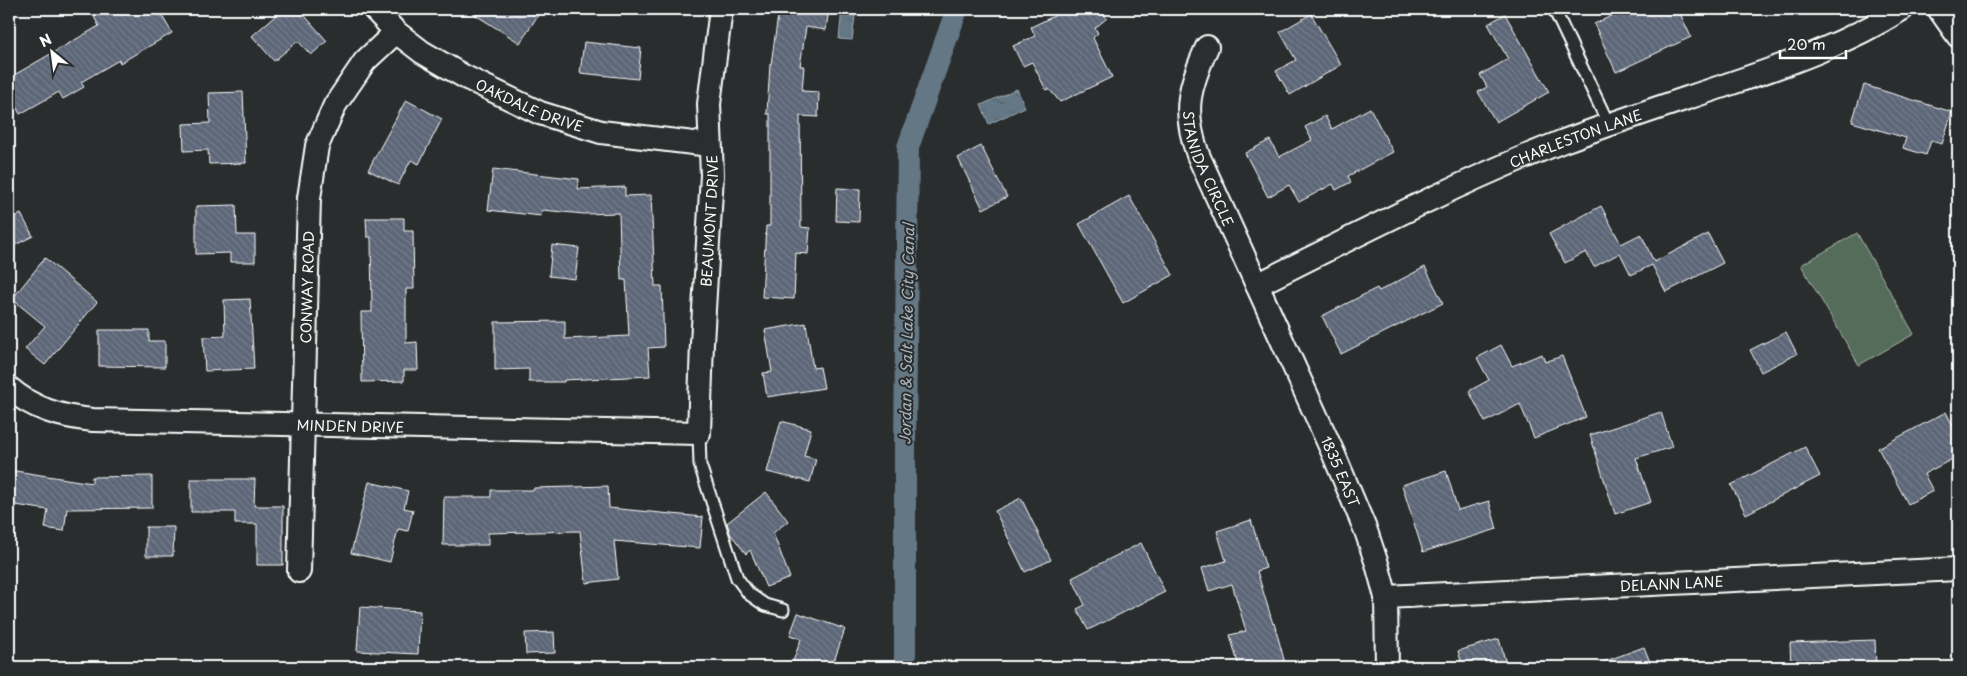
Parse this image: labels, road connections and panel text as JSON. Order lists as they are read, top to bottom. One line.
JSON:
{"streets":{"street":["OAKDALE DRIVE","CHARLESTON LANE","STANIDA CIRCLE","BEAUMONT DRIVE","CONWAY ROAD","MINDEN DRIVE","1835 EAST","DELANN LANE"]},"crossings":[["OAKDALE DRIVE","BEAUMONT DRIVE"],["OAKDALE DRIVE","CONWAY ROAD"],["CHARLESTON LANE","STANIDA CIRCLE"],["CHARLESTON LANE","1835 EAST"],["STANIDA CIRCLE","1835 EAST"],["BEAUMONT DRIVE","MINDEN DRIVE"],["CONWAY ROAD","MINDEN DRIVE"],["1835 EAST","DELANN LANE"]],"water":["Jordan & Salt Lake City Canal"],"scale_bar":"20 m","north":"top left"}
